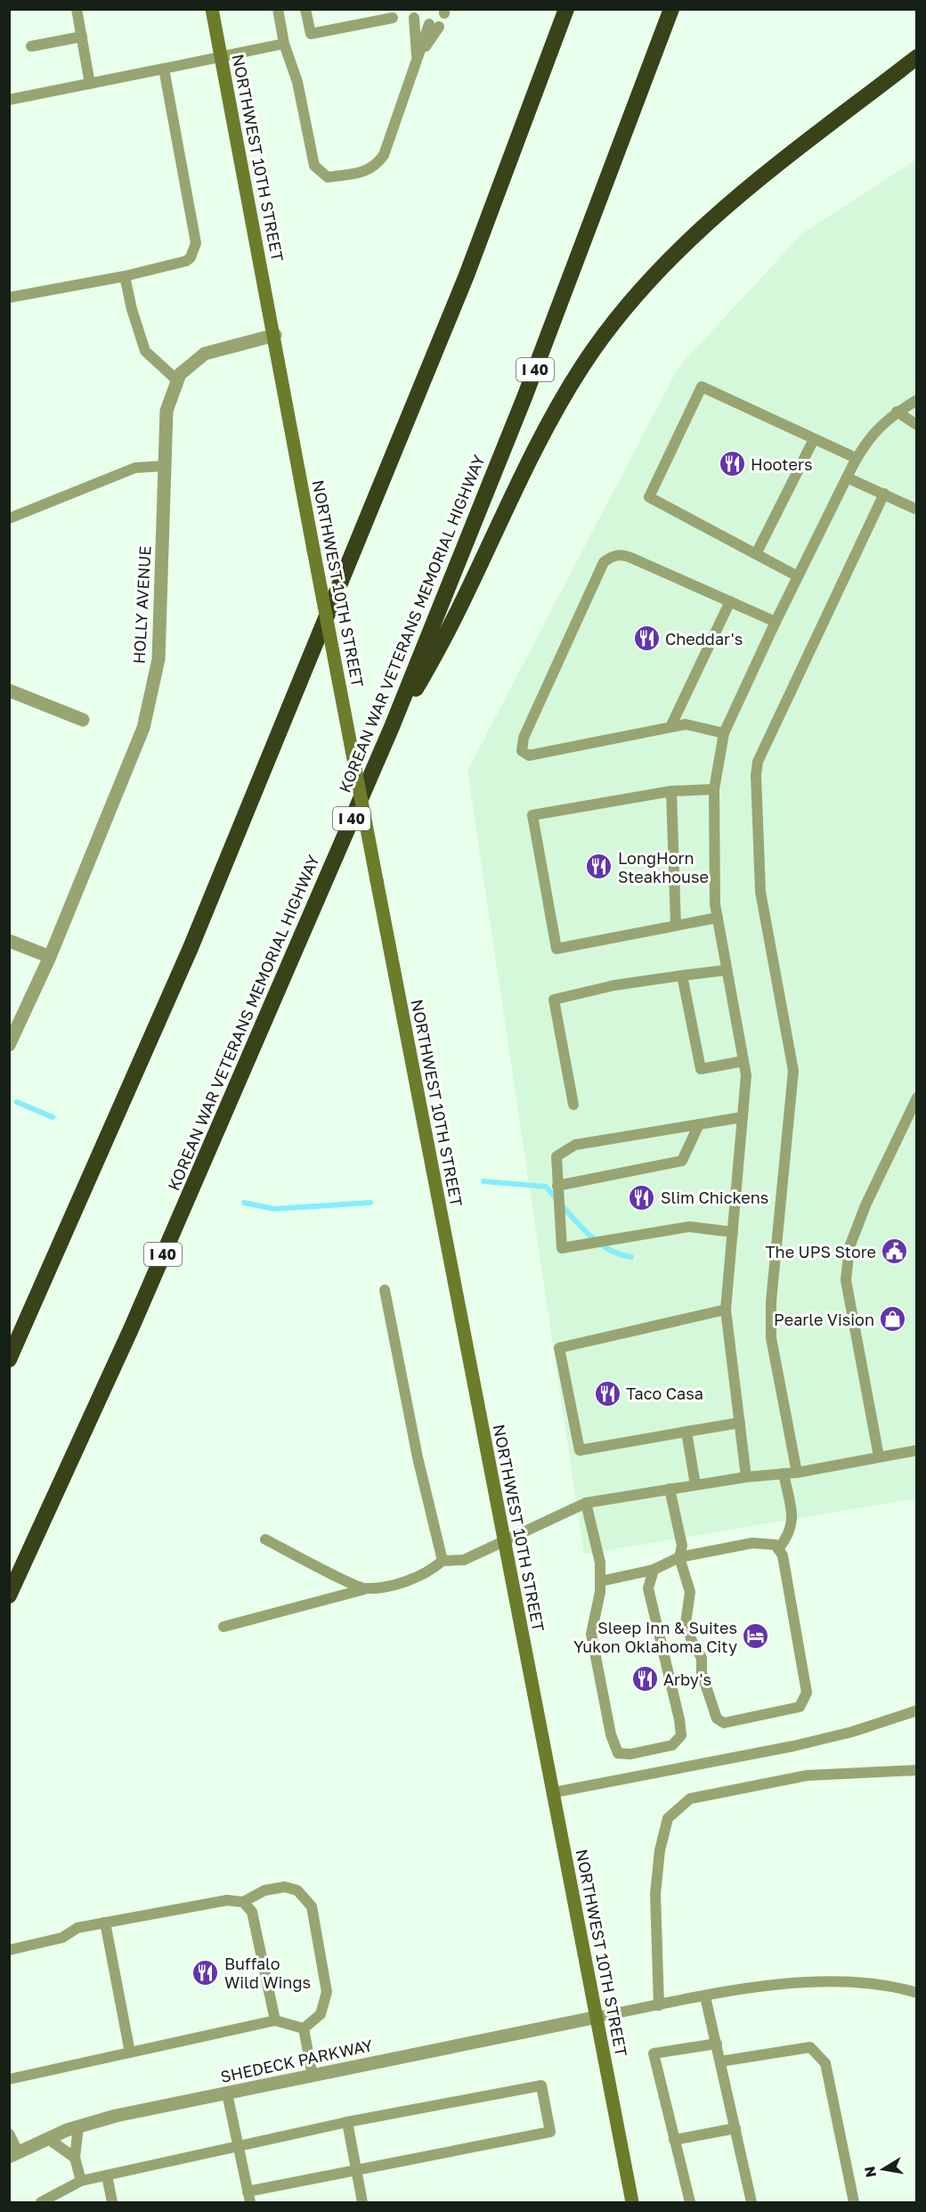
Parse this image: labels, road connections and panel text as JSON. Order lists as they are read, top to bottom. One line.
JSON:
{"streets":{"highway":["I 40","KOREAN WAR VETERANS MEMORIAL HIGHWAY"],"main road":["NORTHWEST 10TH STREET"],"street":["HOLLY AVENUE","SHEDECK PARKWAY"]},"crossings":[["NORTHWEST 10TH STREET","HOLLY AVENUE"],["NORTHWEST 10TH STREET","SHEDECK PARKWAY"]],"places":{"restaurant":["Hooters","Cheddar's","LongHorn Steakhouse","Slim Chickens","Taco Casa","Arby's","Buffalo Wild Wings"],"public building":["The UPS Store"],"shop":["Pearle Vision"],"hotel":["Sleep Inn & Suites Yukon Oklahoma City"]},"north":"left"}
